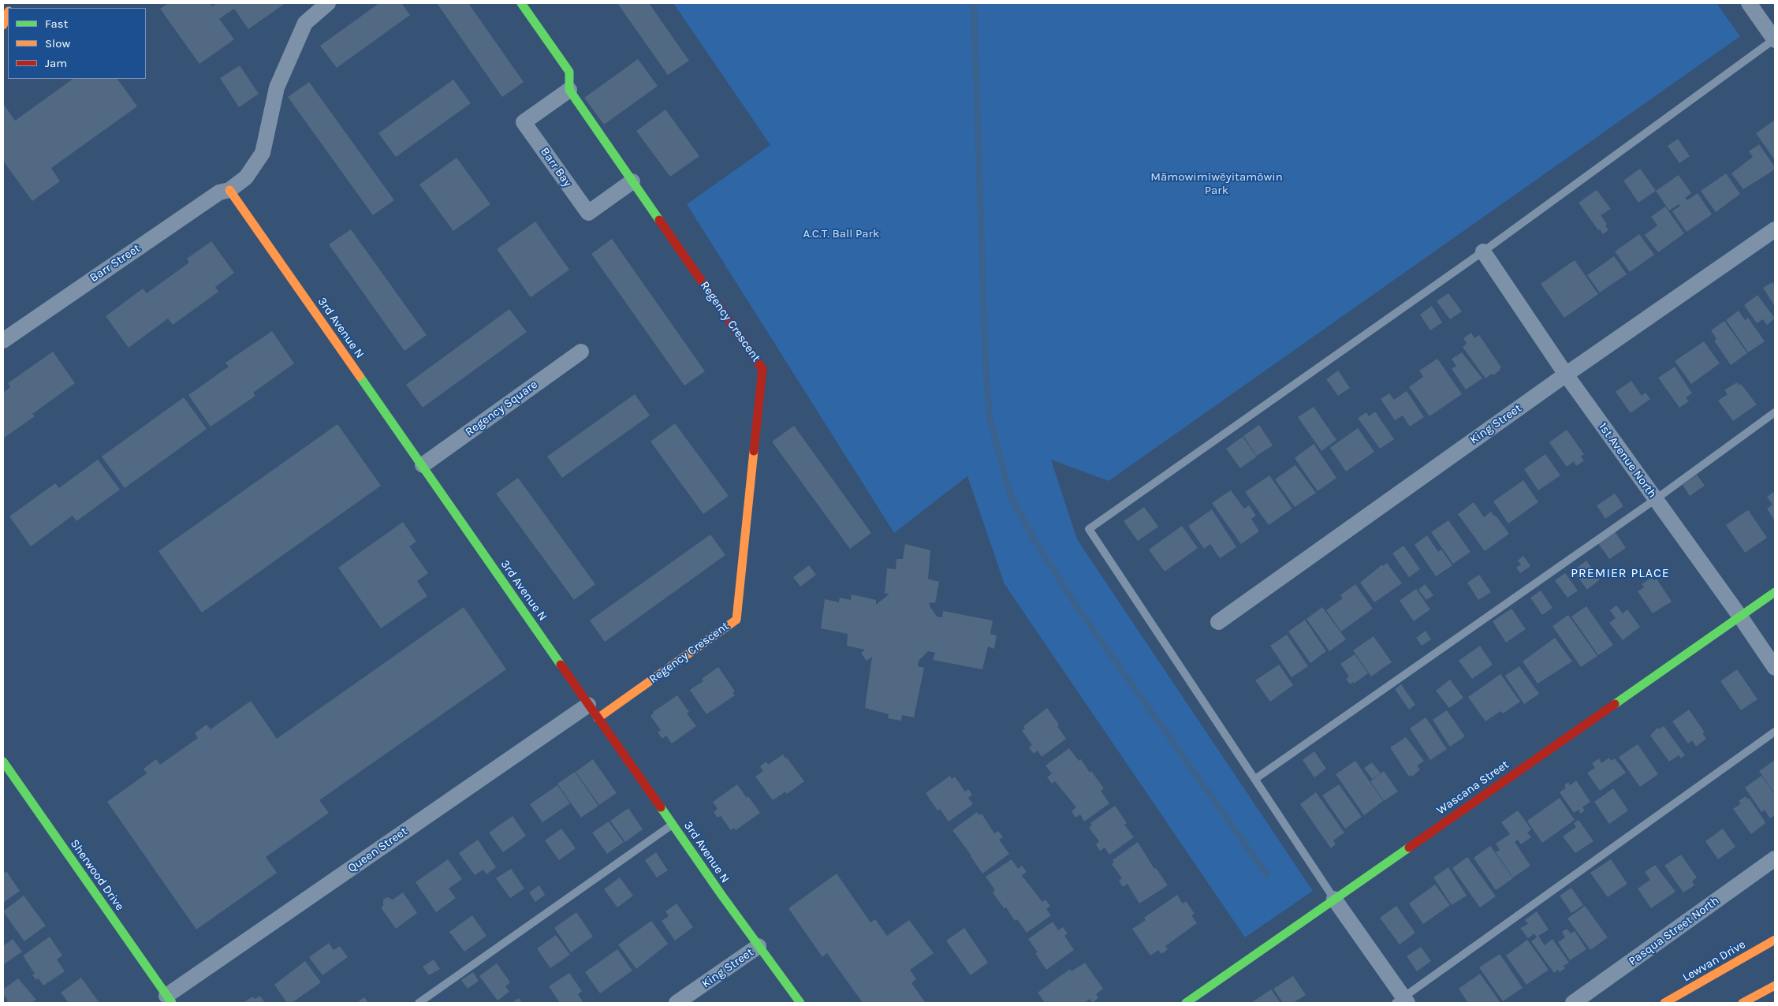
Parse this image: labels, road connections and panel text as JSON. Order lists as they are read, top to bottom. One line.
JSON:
{"streets":{"street":["Barr Bay","Barr Street","Regency Crescent","3rd Avenue N","Regency Square","King Street","1st Avenue North","Wascana Street","Queen Street","Sherwood Drive","Pasqua Street North","Lewvan Drive"]},"crossings":[["Barr Bay","Regency Crescent"],["Barr Street","3rd Avenue N"],["Regency Crescent","3rd Avenue N"],["3rd Avenue N","Regency Square"],["3rd Avenue N","King Street"],["3rd Avenue N","Queen Street"],["King Street","1st Avenue North"],["1st Avenue North","Wascana Street"],["Queen Street","Sherwood Drive"]],"districts":["PREMIER PLACE"],"parks":["Māmowimīwēyitamōwin Park","A.C.T. Ball Park"],"legend":["Fast","Slow","Jam"]}
